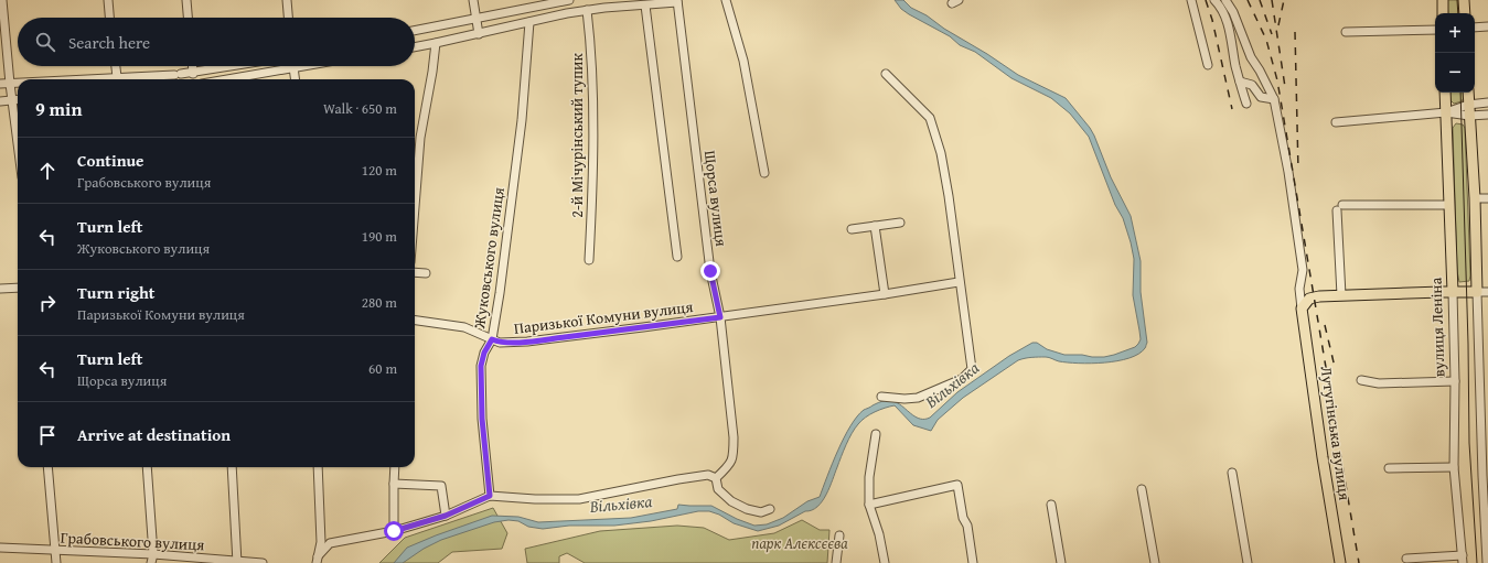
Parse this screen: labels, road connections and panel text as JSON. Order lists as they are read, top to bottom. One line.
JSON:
{"streets":{"main road":["вулиця Леніна","Лутугінська вулиця"],"street":["2-й Мічурінський тупик","Щорса вулиця","Жуковського вулиця","Паризької Комуни вулиця","Грабовського вулиця"]},"crossings":[["Щорса вулиця","Паризької Комуни вулиця"],["Жуковського вулиця","Паризької Комуни вулиця"]],"water":["Вільхівка"],"parks":["парк Алєксєєва"],"page":{"map_buttons":["+","−"],"search":"Search here","heading":["9 min","Walk · 650 m"],"list":[["Continue","Грабовського вулиця","120 m"],["Turn left","Жуковського вулиця","190 m"],["Turn right","Паризької Комуни вулиця","280 m"],["Turn left","Щорса вулиця","60 m"],"Arrive at destination"]}}
